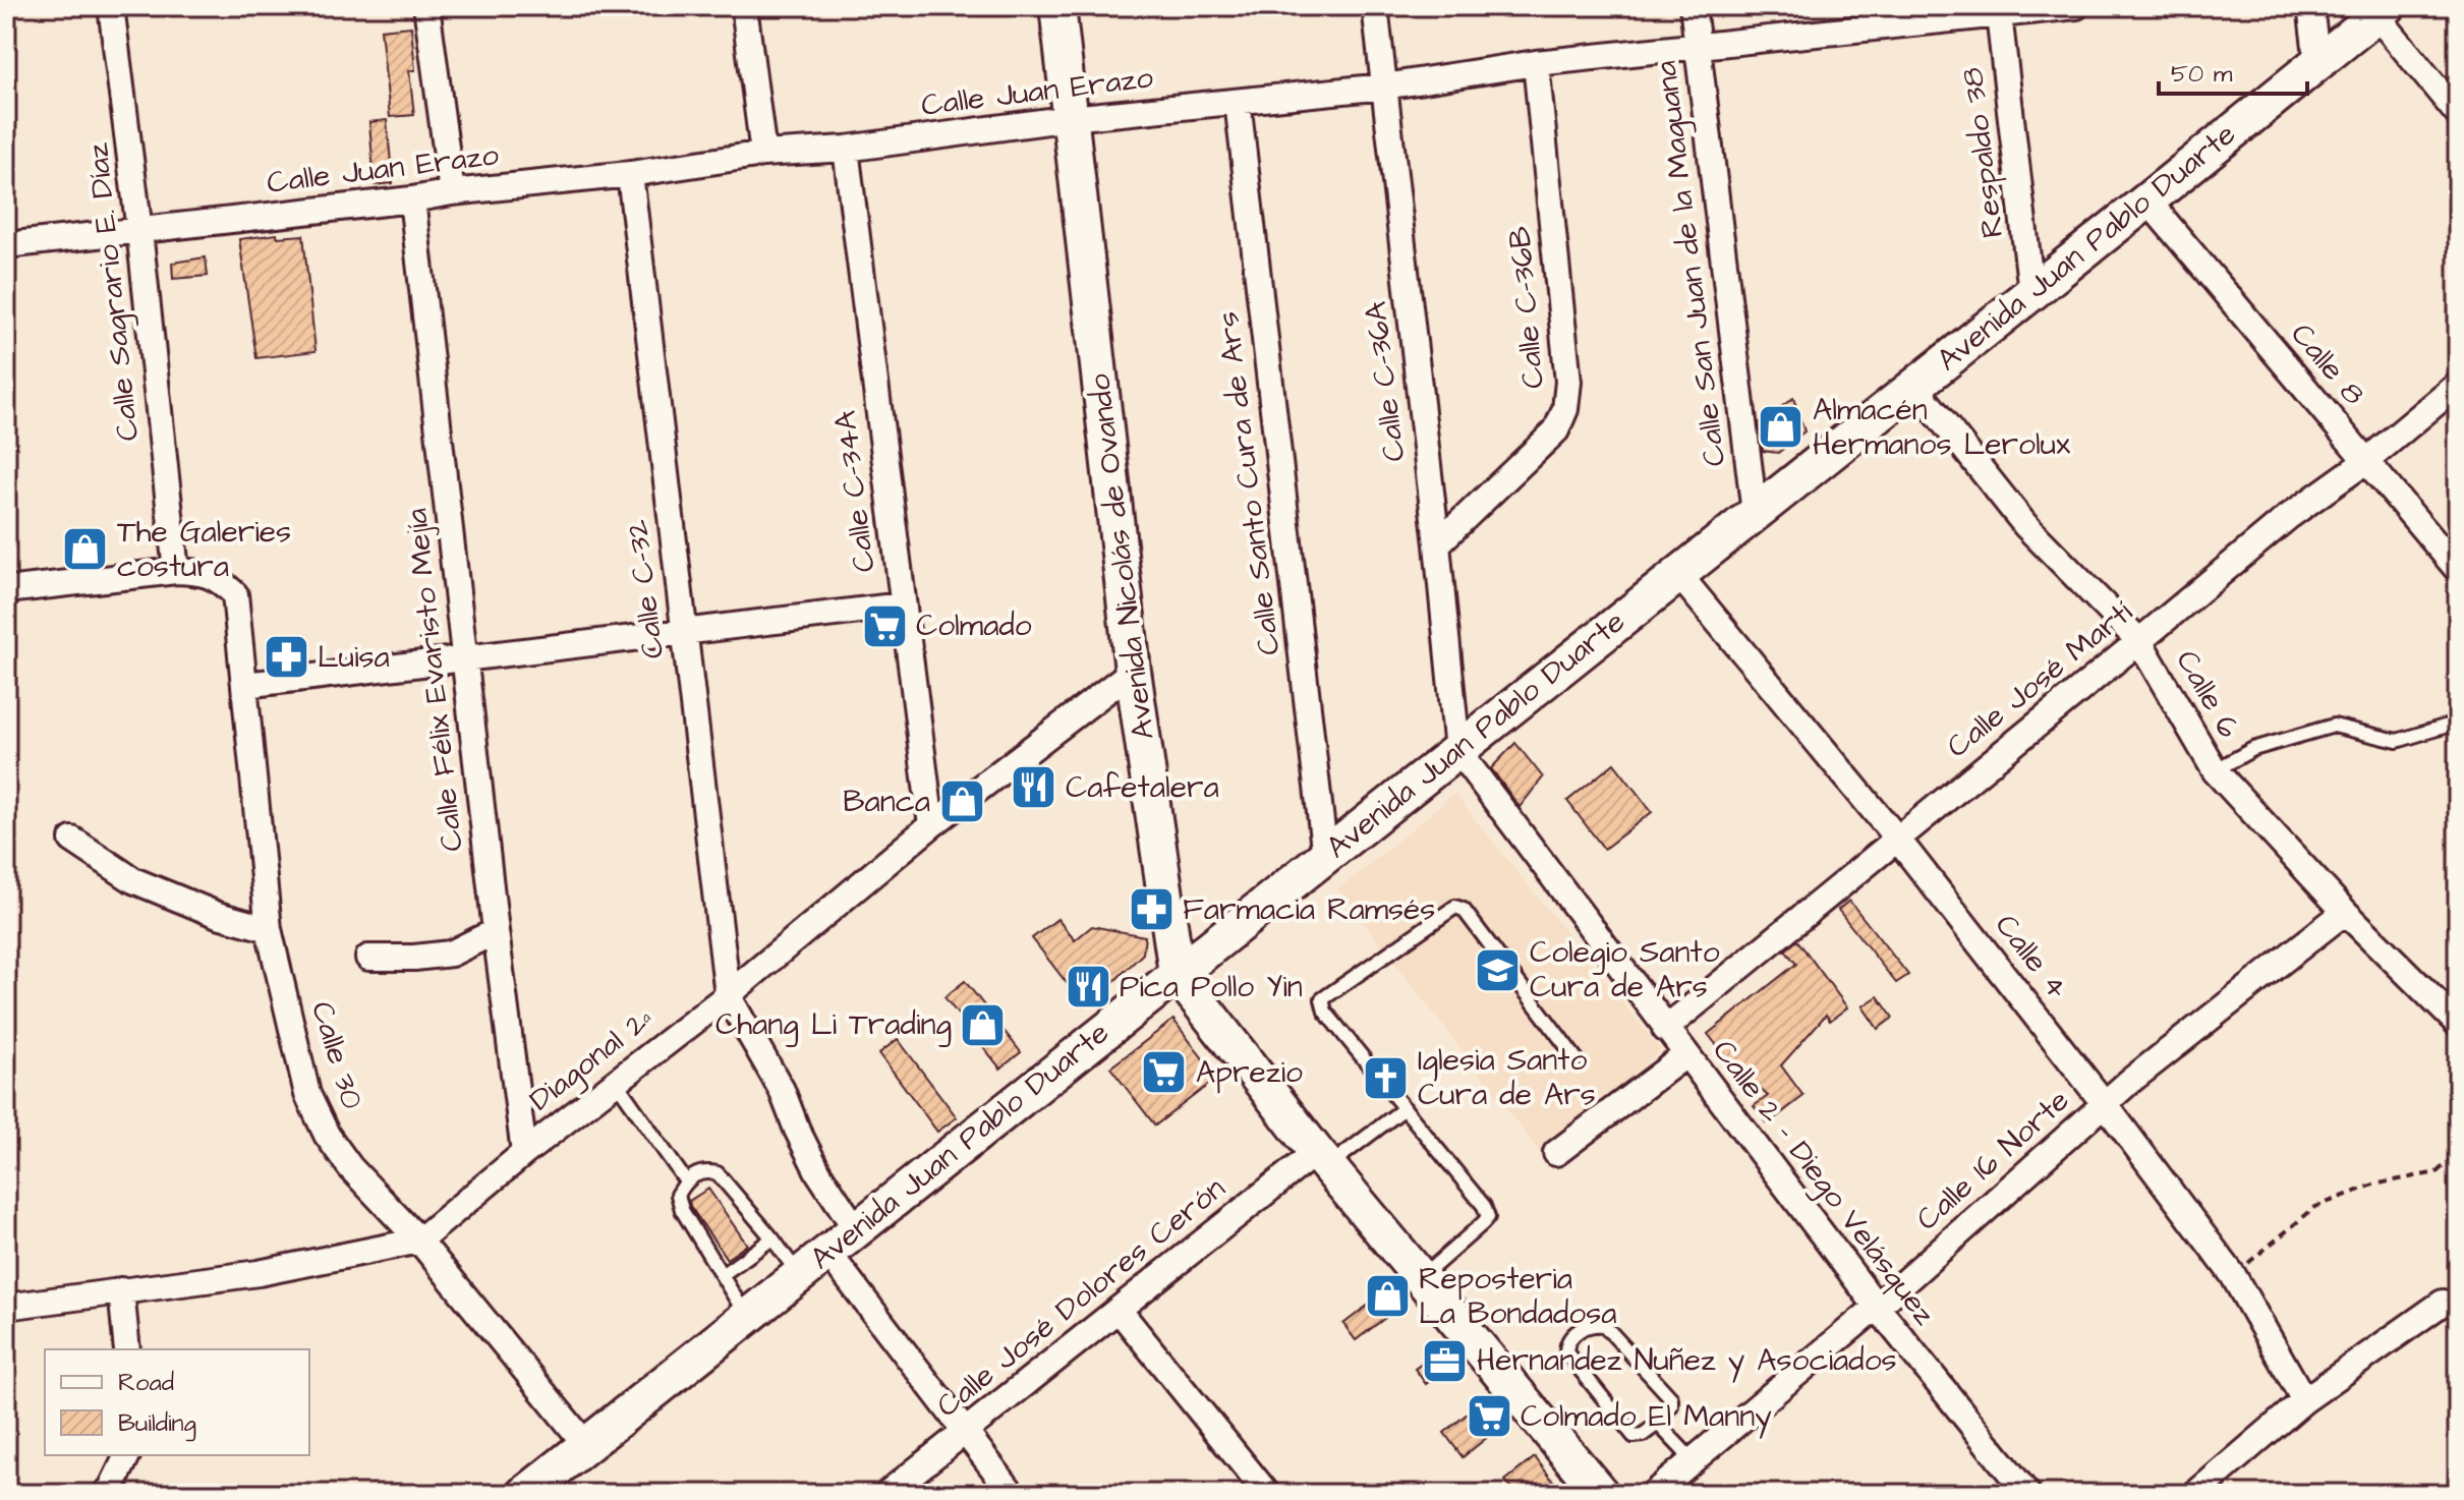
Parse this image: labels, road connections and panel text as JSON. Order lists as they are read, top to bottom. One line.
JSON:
{"streets":{"main road":["Avenida Juan Pablo Duarte","Avenida Nicolás de Ovando"],"street":["Calle Juan Erazo","Respaldo 38","Calle San Juan de la Maguana","Calle Sagrario E. Díaz","Calle C-36B","Calle 8","Calle C-36A","Calle Santo Cura de Ars","Calle C-34A","Calle C-32","Calle Félix Evaristo Mejía","Calle José Martí","Calle 6","Calle 4","Calle 30","Diagonal 2ª","Calle 16 Norte","Calle 2 - Diego Velásquez","Calle José Dolores Cerón"]},"crossings":[["Calle Juan Erazo","Respaldo 38"],["Calle Juan Erazo","Calle San Juan de la Maguana"],["Calle Juan Erazo","Calle Sagrario E. Díaz"],["Calle Juan Erazo","Calle C-36B"],["Calle Juan Erazo","Calle C-36A"],["Calle Juan Erazo","Calle Santo Cura de Ars"],["Calle Juan Erazo","Calle C-34A"],["Calle Juan Erazo","Avenida Nicolás de Ovando"],["Calle Juan Erazo","Calle C-32"],["Calle Juan Erazo","Calle Félix Evaristo Mejía"],["Respaldo 38","Avenida Juan Pablo Duarte"],["Avenida Juan Pablo Duarte","Calle San Juan de la Maguana"],["Avenida Juan Pablo Duarte","Calle 8"],["Avenida Juan Pablo Duarte","Calle C-36A"],["Avenida Juan Pablo Duarte","Calle Santo Cura de Ars"],["Avenida Juan Pablo Duarte","Avenida Nicolás de Ovando"],["Avenida Juan Pablo Duarte","Calle 6"],["Avenida Juan Pablo Duarte","Calle 4"],["Avenida Juan Pablo Duarte","Calle 30"],["Avenida Juan Pablo Duarte","Calle 2 - Diego Velásquez"],["Calle Sagrario E. Díaz","Calle 30"],["Calle C-36B","Calle C-36A"],["Calle 8","Calle José Martí"],["Calle C-36A","Calle 2 - Diego Velásquez"],["Calle C-34A","Diagonal 2ª"],["Avenida Nicolás de Ovando","Diagonal 2ª"],["Avenida Nicolás de Ovando","Calle José Dolores Cerón"],["Calle C-32","Diagonal 2ª"],["Calle Félix Evaristo Mejía","Diagonal 2ª"],["Calle José Martí","Calle 6"],["Calle José Martí","Calle 4"],["Calle José Martí","Calle 2 - Diego Velásquez"],["Calle 6","Calle 16 Norte"],["Calle 4","Calle 16 Norte"],["Calle 30","Diagonal 2ª"],["Calle 16 Norte","Calle 2 - Diego Velásquez"]],"places":{"shop":["Almacén Hermanos Lerolux","The Galeries costura","Banca","Chang Li Trading","Reposteria La Bondadosa"],"supermarket":["Colmado","Aprezio","Colmado El Manny"],"pharmacy":["Luisa","Farmacia Ramsés"],"restaurant":["Cafetalera","Pica Pollo Yin"],"school or university":["Colegio Santo Cura de Ars"],"church":["Iglesia Santo Cura de Ars"],"office":["Hernandez Nuñez y Asociados"]},"legend":["Road","Building"],"scale_bar":"50 m"}
